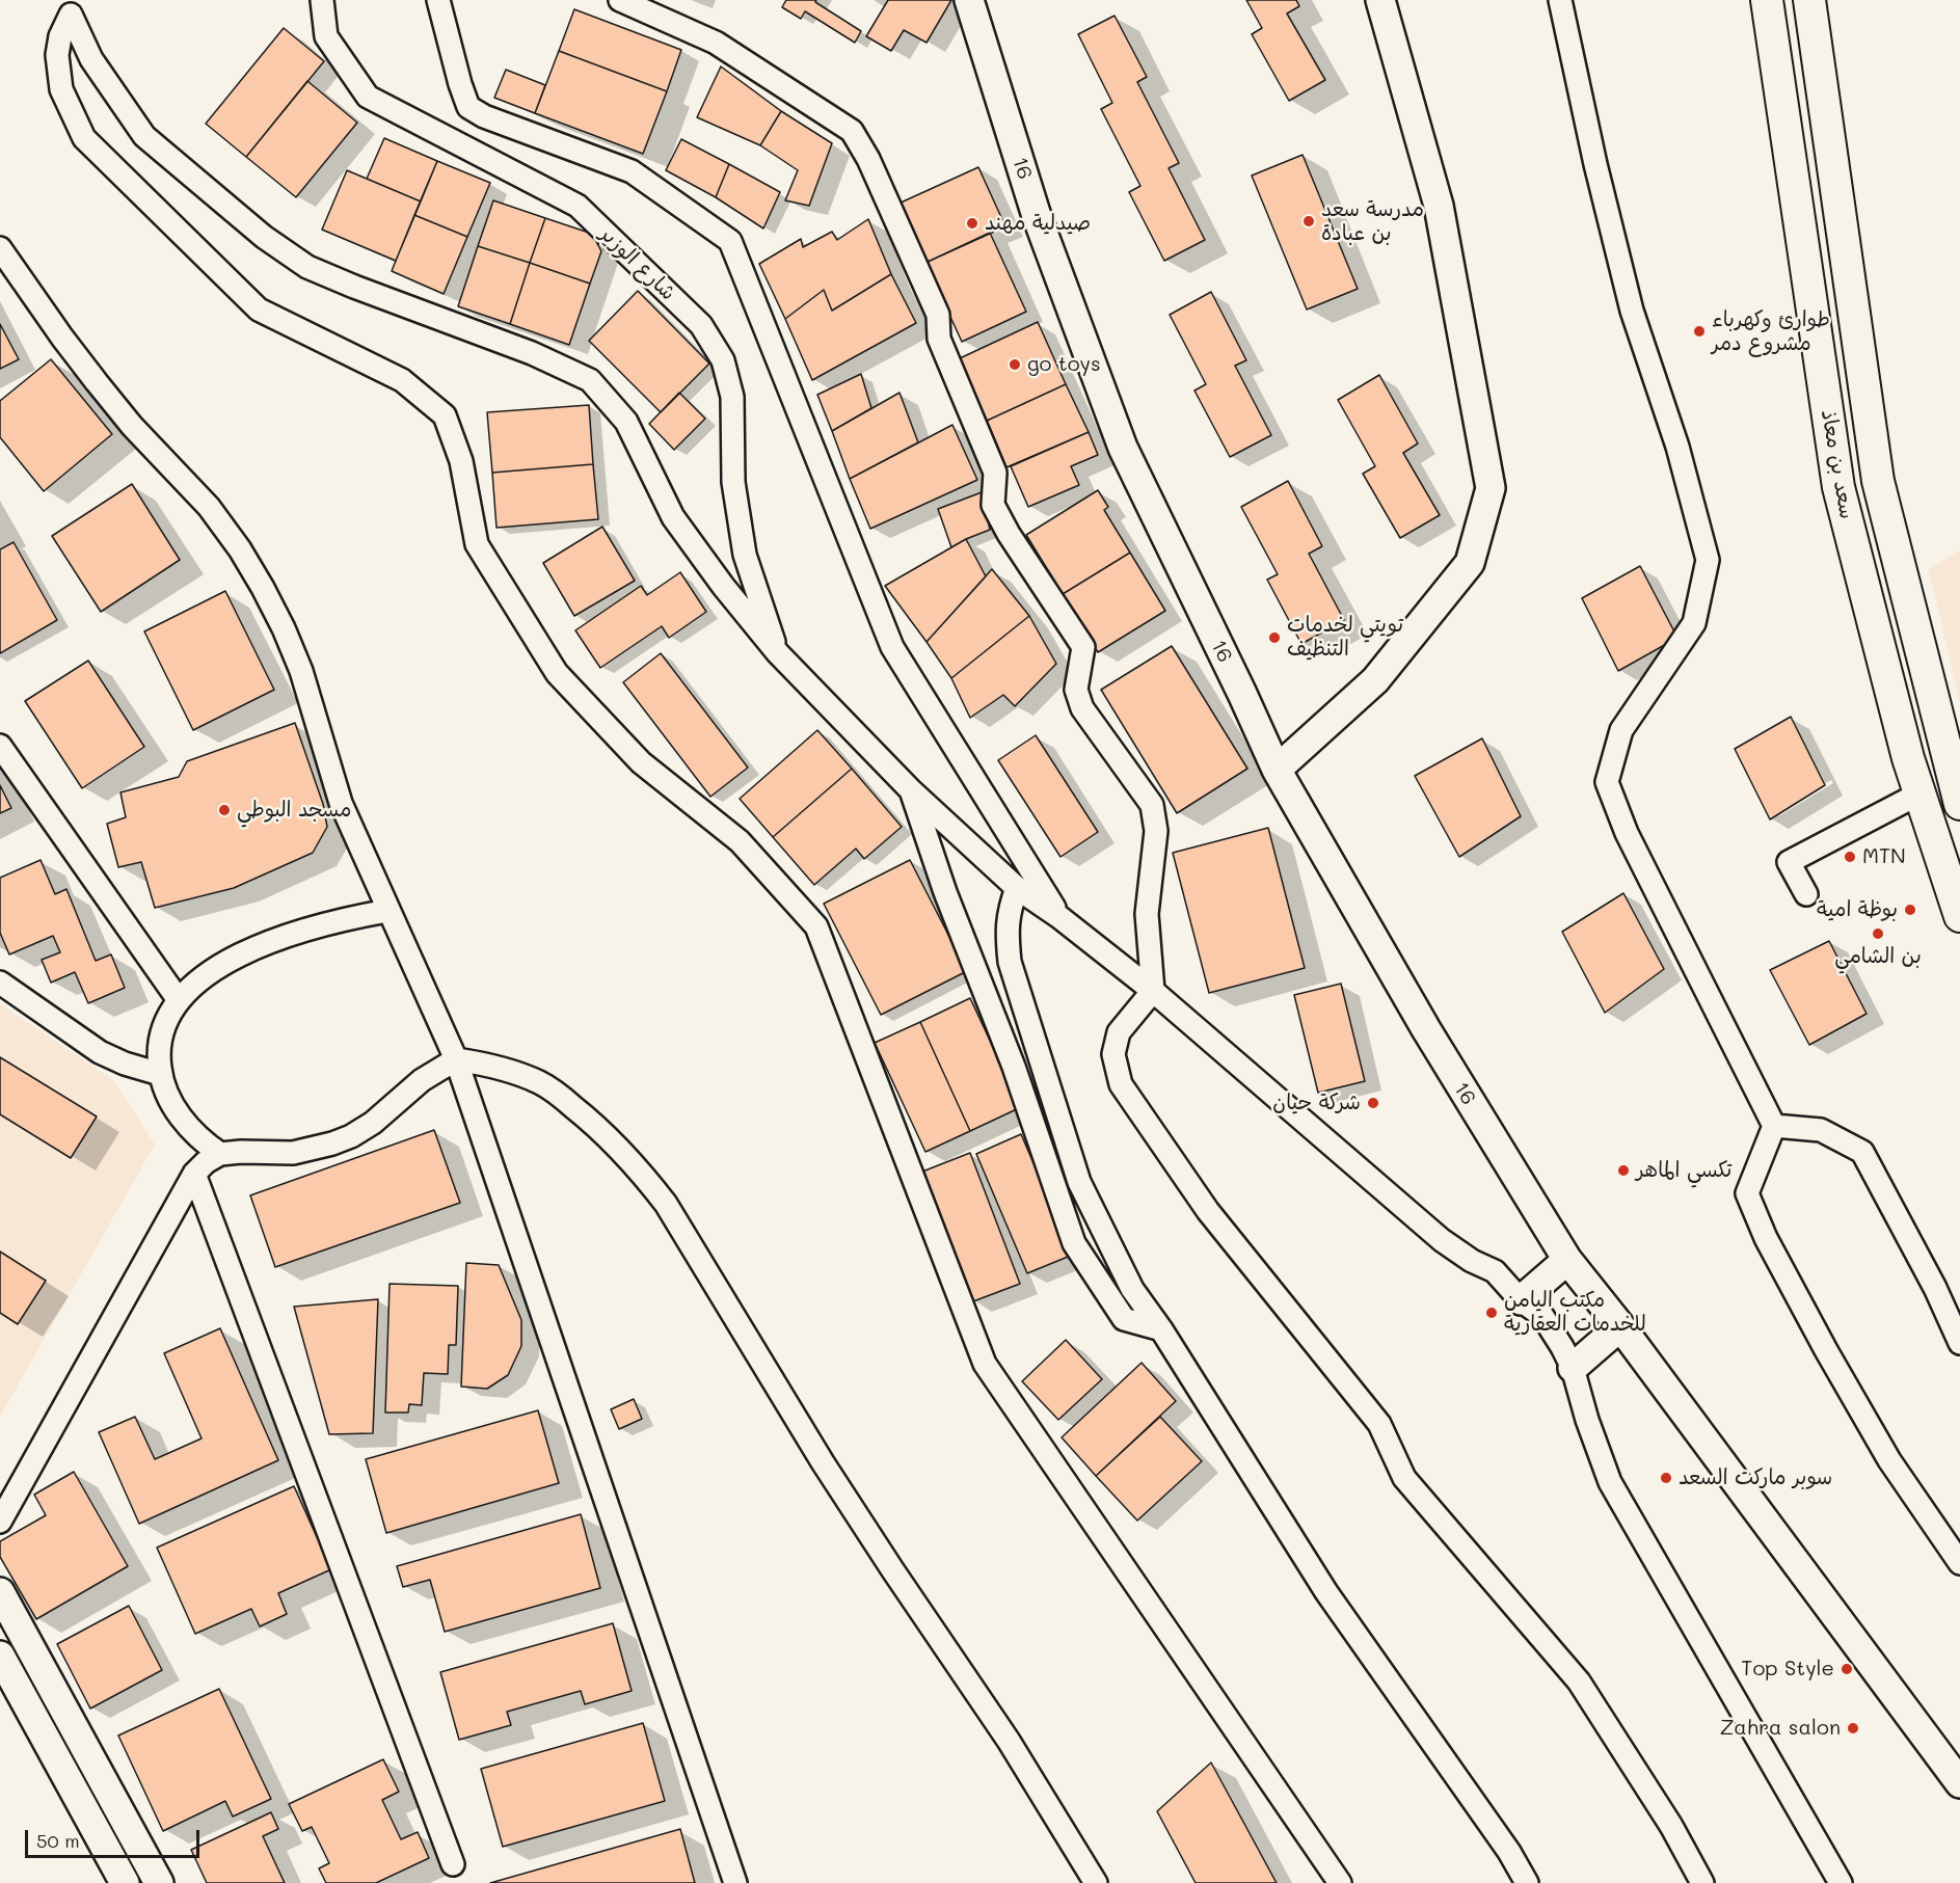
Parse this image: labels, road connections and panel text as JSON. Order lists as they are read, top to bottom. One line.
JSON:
{"streets":{"main road":["سعد بن معاذ"],"street":["16","شارع الوزير"]},"places":["مدرسة سعد بن عبادة","صيدلية مهند","طوارئ وكهرباء مشروع دمر","go toys","تويتي لخدمات التنظيف","مسجد البوطي","MTN","بوظة امية","بن الشامي","شركة حيان","تكسي الماهر","مكتب اليامن للخدمات العقارية","سوبر ماركت السعد","Top Style","Zahra salon"],"scale_bar":"50 m"}
